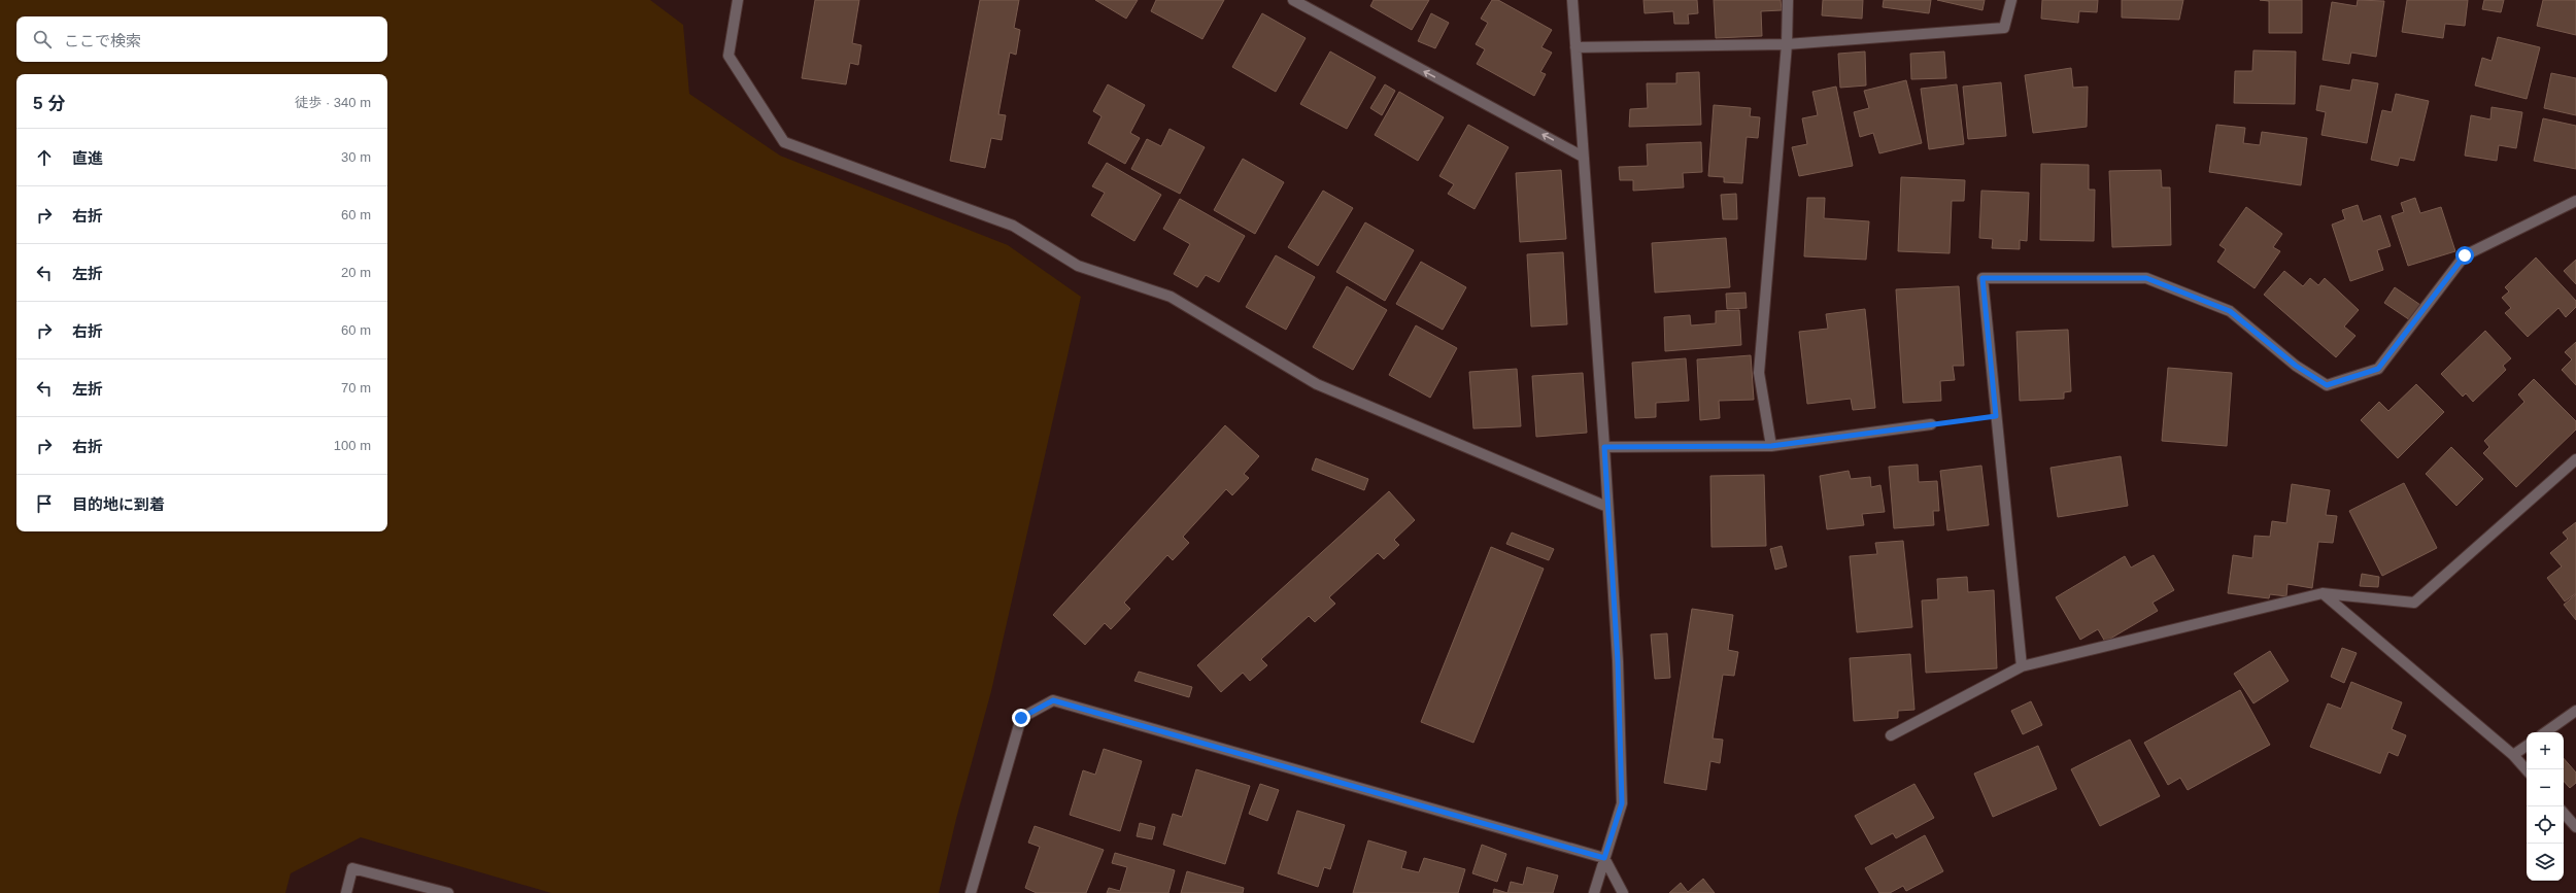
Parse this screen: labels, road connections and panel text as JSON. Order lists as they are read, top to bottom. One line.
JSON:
{"page":{"search":"ここで検索","heading":["5 分","徒歩 · 340 m"],"list":[["直進","30 m"],["右折","60 m"],["左折","20 m"],["右折","60 m"],["左折","70 m"],["右折","100 m"],"目的地に到着"],"map_buttons":["+","−"]}}
